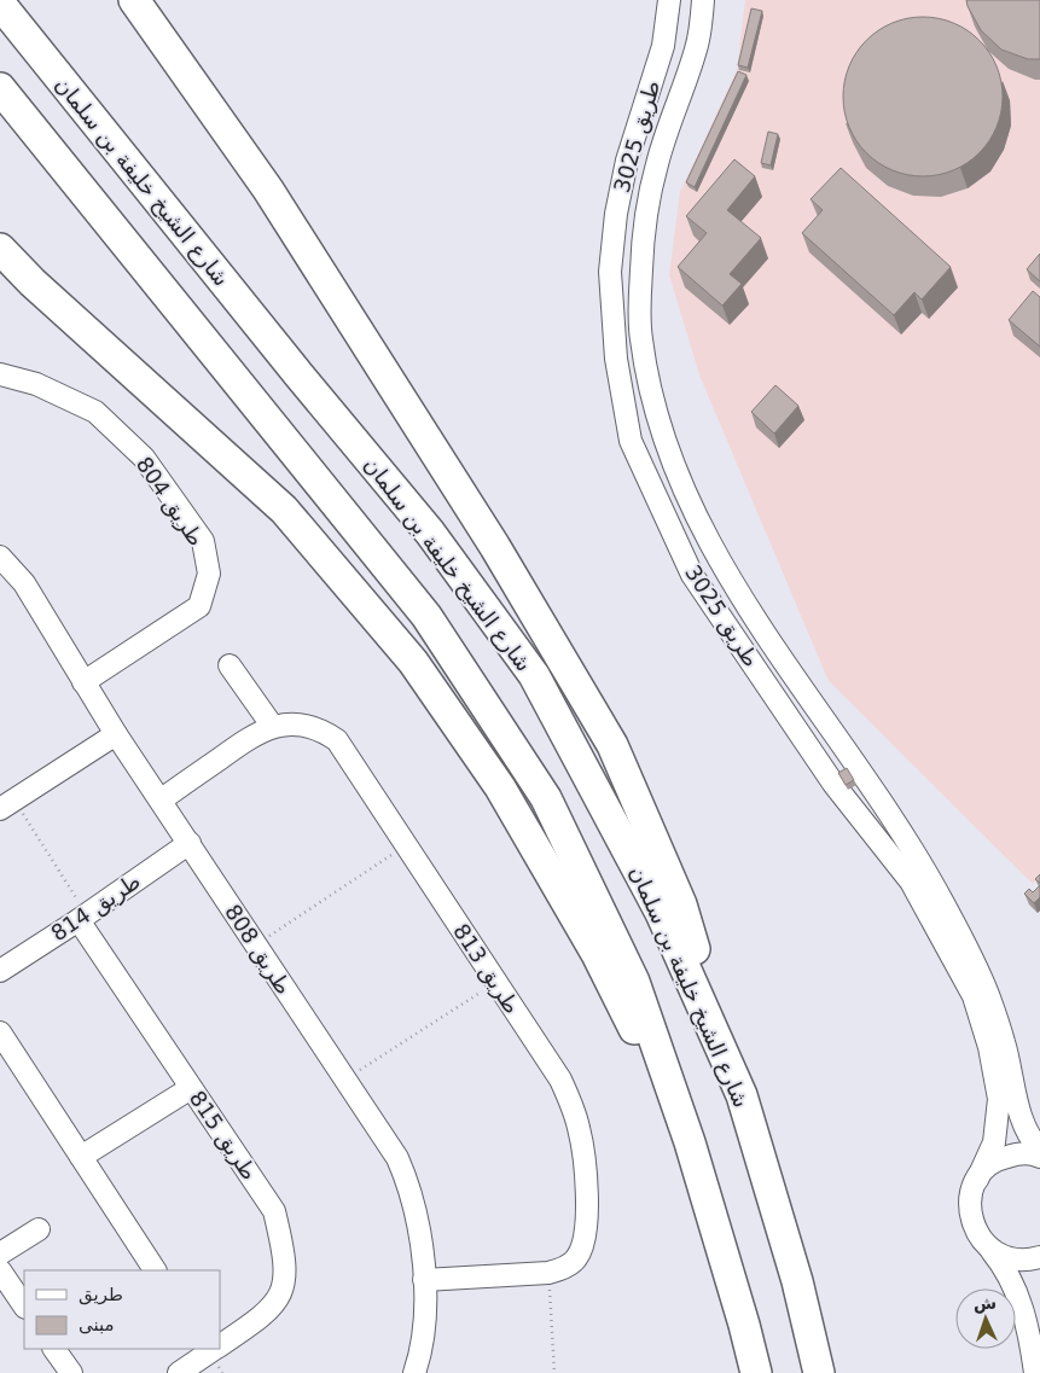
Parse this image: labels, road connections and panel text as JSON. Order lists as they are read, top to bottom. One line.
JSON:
{"streets":{"highway":["شارع الشيخ خليفة بن سلمان"],"street":["طريق 3025","طريق 804","طريق 814","طريق 808","طريق 813","طريق 815"]},"crossings":[["طريق 804","طريق 808"],["طريق 814","طريق 808"],["طريق 814","طريق 815"],["طريق 808","طريق 813"]],"legend":["طريق","مبنى"],"north":"top"}
